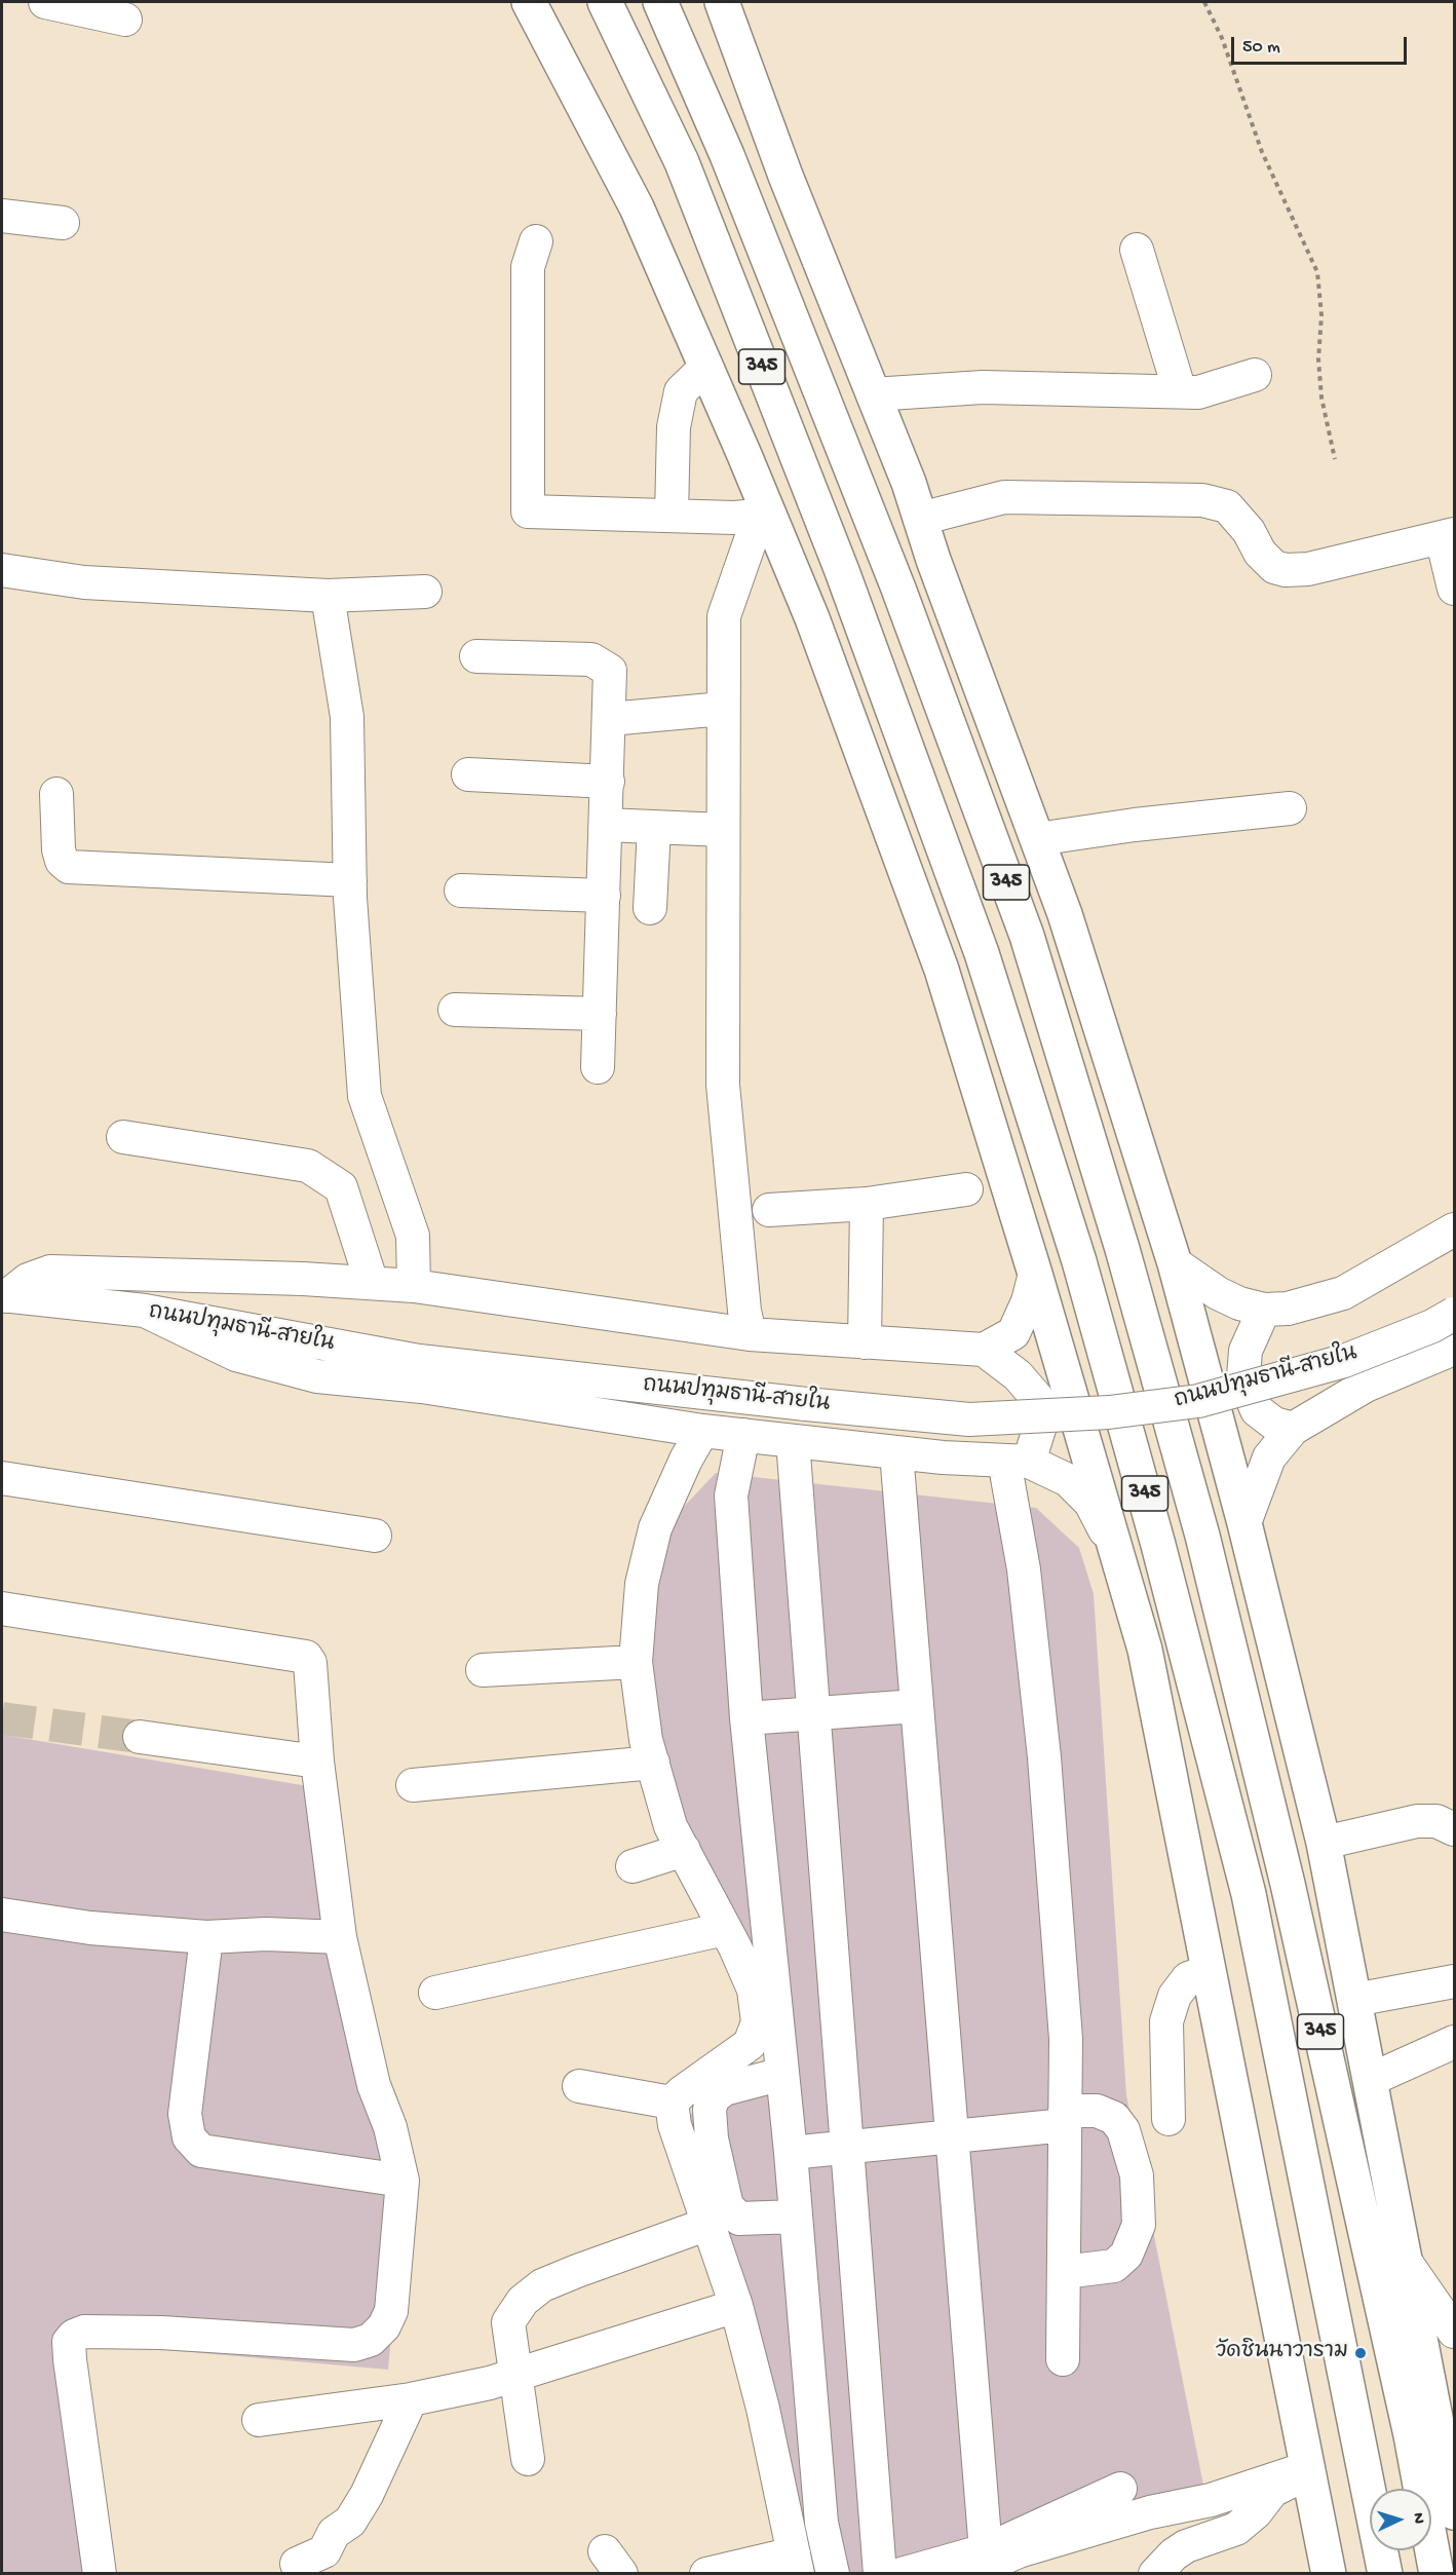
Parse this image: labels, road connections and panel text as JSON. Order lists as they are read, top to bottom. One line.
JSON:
{"streets":{"main road":["345"],"street":["ถนนปทุมธานี-สายใน"]},"places":["วัดชินนาวาราม"],"scale_bar":"50 m","north":"right"}
